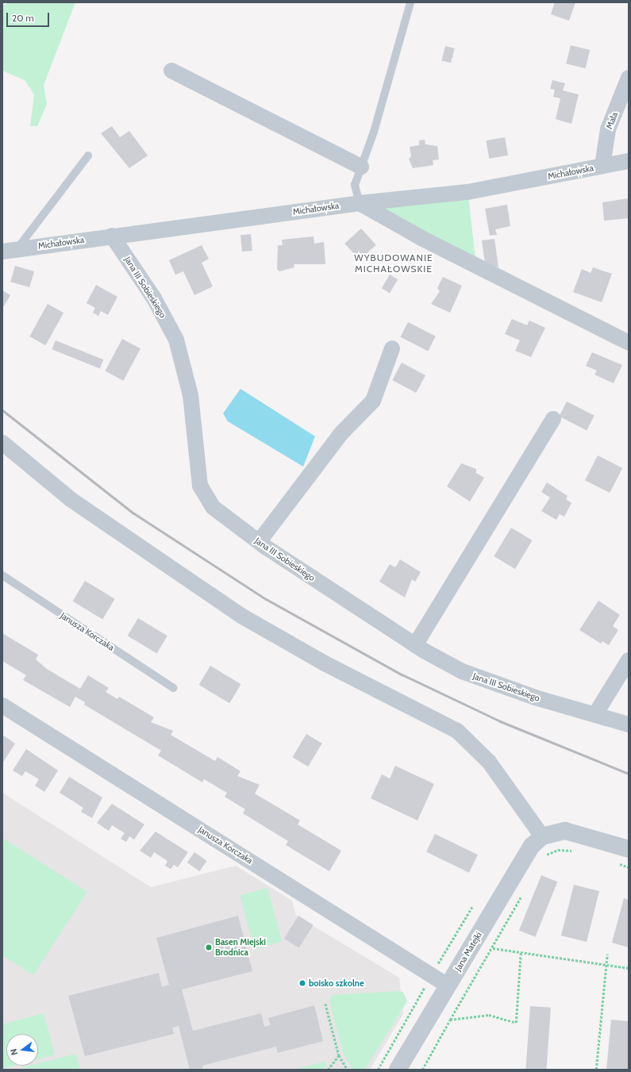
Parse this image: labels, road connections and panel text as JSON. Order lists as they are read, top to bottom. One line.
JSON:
{"streets":{"street":["Mała","Michałowska","Jana III Sobieskiego","Janusza Korczaka","Jana Matejki"]},"crossings":[["Mała","Michałowska"],["Michałowska","Jana III Sobieskiego"],["Janusza Korczaka","Jana Matejki"]],"districts":["WYBUDOWANIE MICHAŁOWSKIE"],"places":["Basen Miejski Brodnica","boisko szkolne"],"scale_bar":"20 m","north":"left"}
